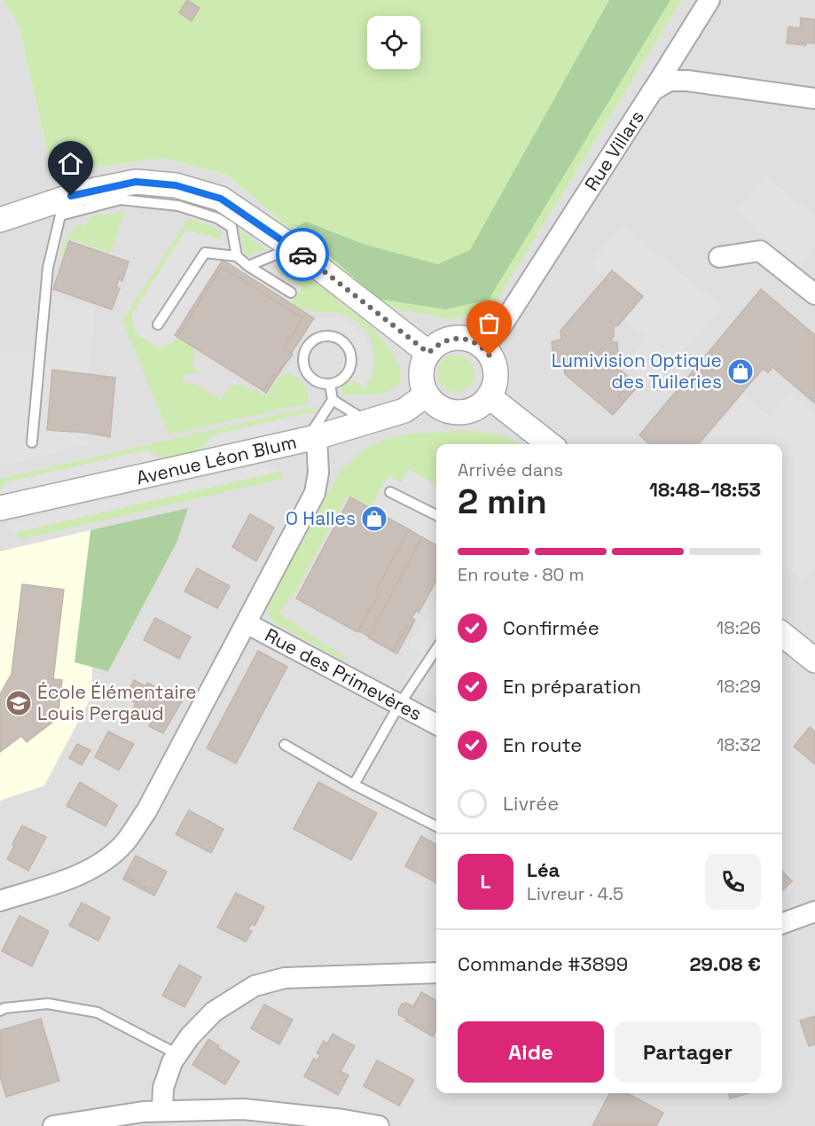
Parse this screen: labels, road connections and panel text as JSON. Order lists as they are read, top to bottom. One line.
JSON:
{"streets":{"street":["Rue Villars","Avenue Léon Blum","Rue des Primevères"]},"crossings":[["Rue Villars","Avenue Léon Blum"]],"places":{"shop":["Lumivision Optique des Tuileries","O Halles"],"school or university":["École Élémentaire Louis Pergaud"]},"page":{"heading":["2 min","Arrivée dans","18:48–18:53"],"panel":["Léa","Livreur · 4.5","Commande #3899","29.08 €"],"bar":"En route · 80 m","list":[["Confirmée","18:26"],["En préparation","18:29"],["En route","18:32"],"Livrée"],"round":"L","buttons":["Aide","Partager"]}}
